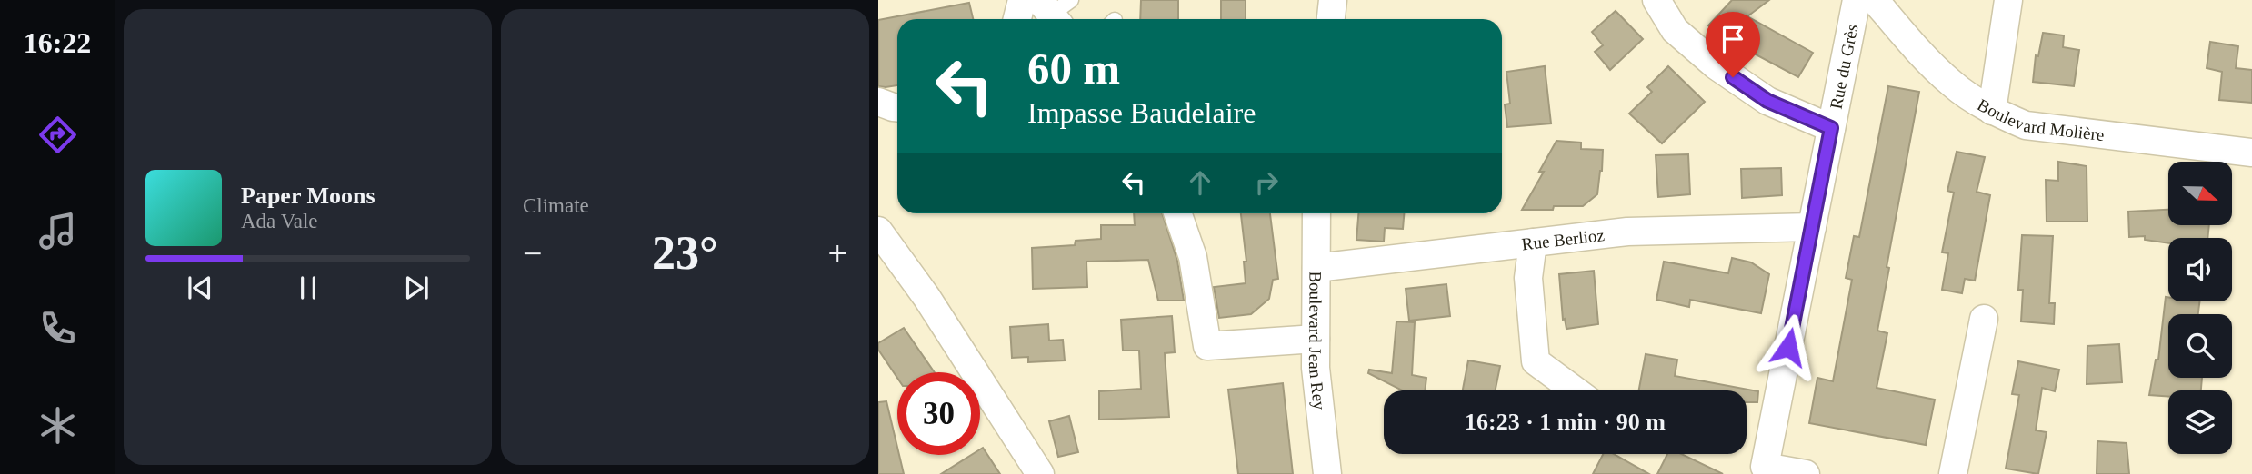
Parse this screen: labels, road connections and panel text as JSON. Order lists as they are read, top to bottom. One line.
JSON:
{"streets":{"street":["Rue du Grès","Boulevard Molière","Rue Berlioz","Boulevard Jean Rey"]},"crossings":[["Rue du Grès","Rue Berlioz"],["Rue Berlioz","Boulevard Jean Rey"]],"north":"right","page":{"tabs":"16:22","tile":"Climate","turn":["60 m","Impasse Baudelaire"],"song":["Paper Moons","Ada Vale"],"heat":["−","23°","+"],"limit":"30","trip":"16:23 · 1 min · 90 m"}}
